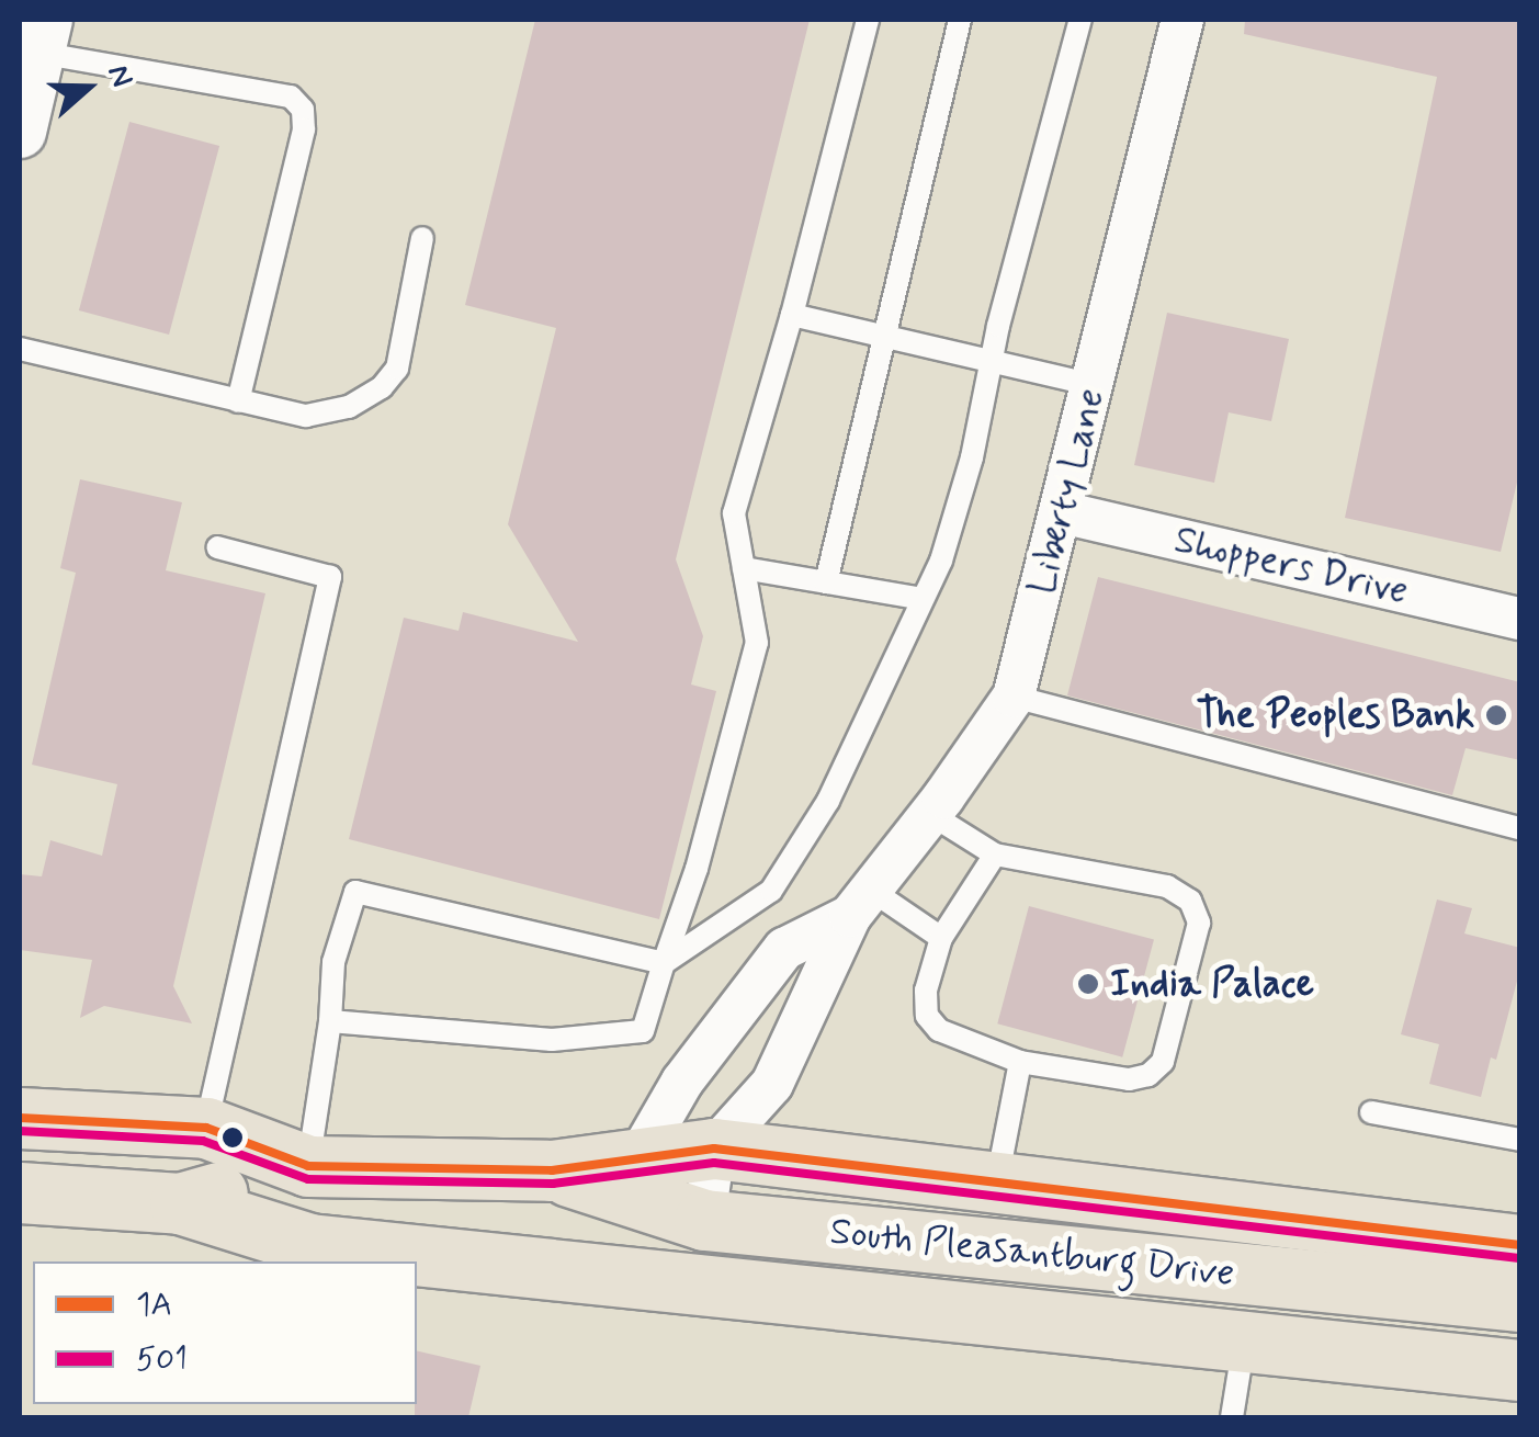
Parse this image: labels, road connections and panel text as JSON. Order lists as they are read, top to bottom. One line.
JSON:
{"streets":{"main road":["South Pleasantburg Drive"],"street":["Liberty Lane","Shoppers Drive"]},"crossings":[["Liberty Lane","Shoppers Drive"],["Liberty Lane","South Pleasantburg Drive"]],"places":["The Peoples Bank","India Palace"],"lines":["transit line 1A","transit line 501"],"legend":["1A","501"],"north":"right"}
